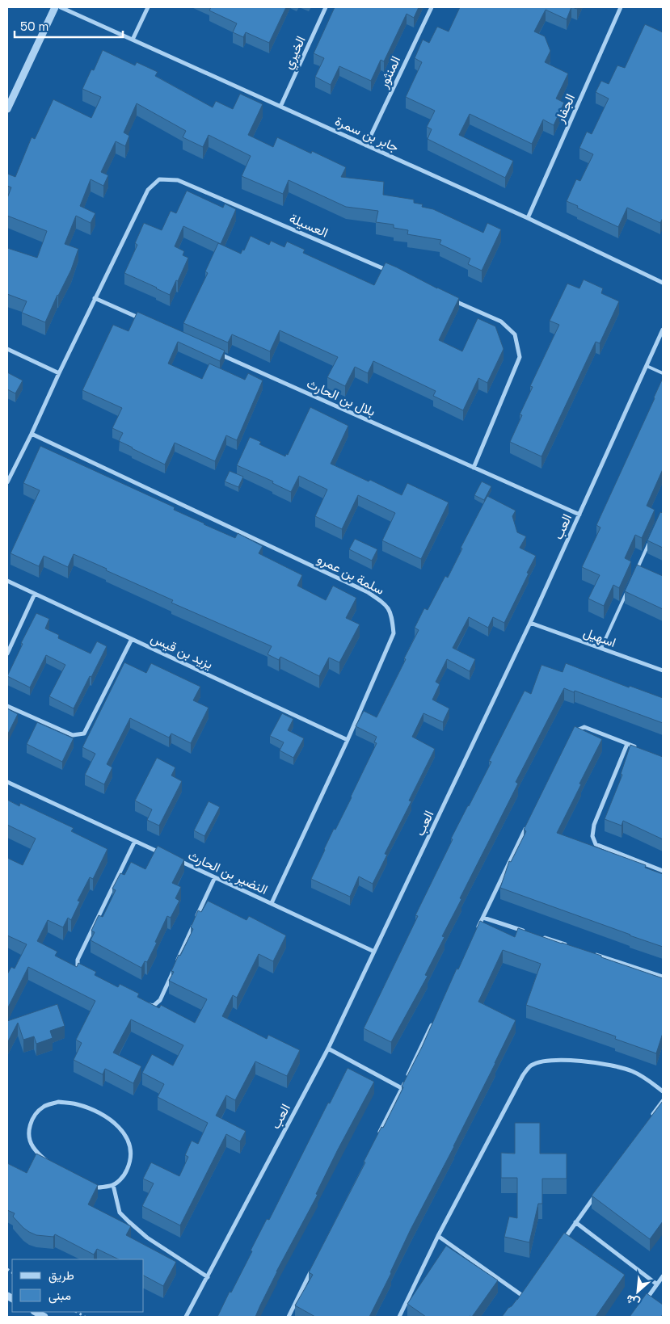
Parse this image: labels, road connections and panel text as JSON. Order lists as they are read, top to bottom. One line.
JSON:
{"streets":{"street":["الخيري","المنثور","الجفار","جابر بن سمرة","العسيلة","بلال بن الحارث","العب","سلمة بن عمرو","اسهيل","يزيد بن قيس","النضير بن الحارث"]},"crossings":[["الخيري","جابر بن سمرة"],["المنثور","جابر بن سمرة"],["الجفار","جابر بن سمرة"],["العسيلة","سلمة بن عمرو"],["بلال بن الحارث","العب"],["العب","اسهيل"],["العب","النضير بن الحارث"],["سلمة بن عمرو","يزيد بن قيس"],["سلمة بن عمرو","النضير بن الحارث"]],"legend":["طريق","مبنى"],"scale_bar":"50 m","north":"bottom left"}
